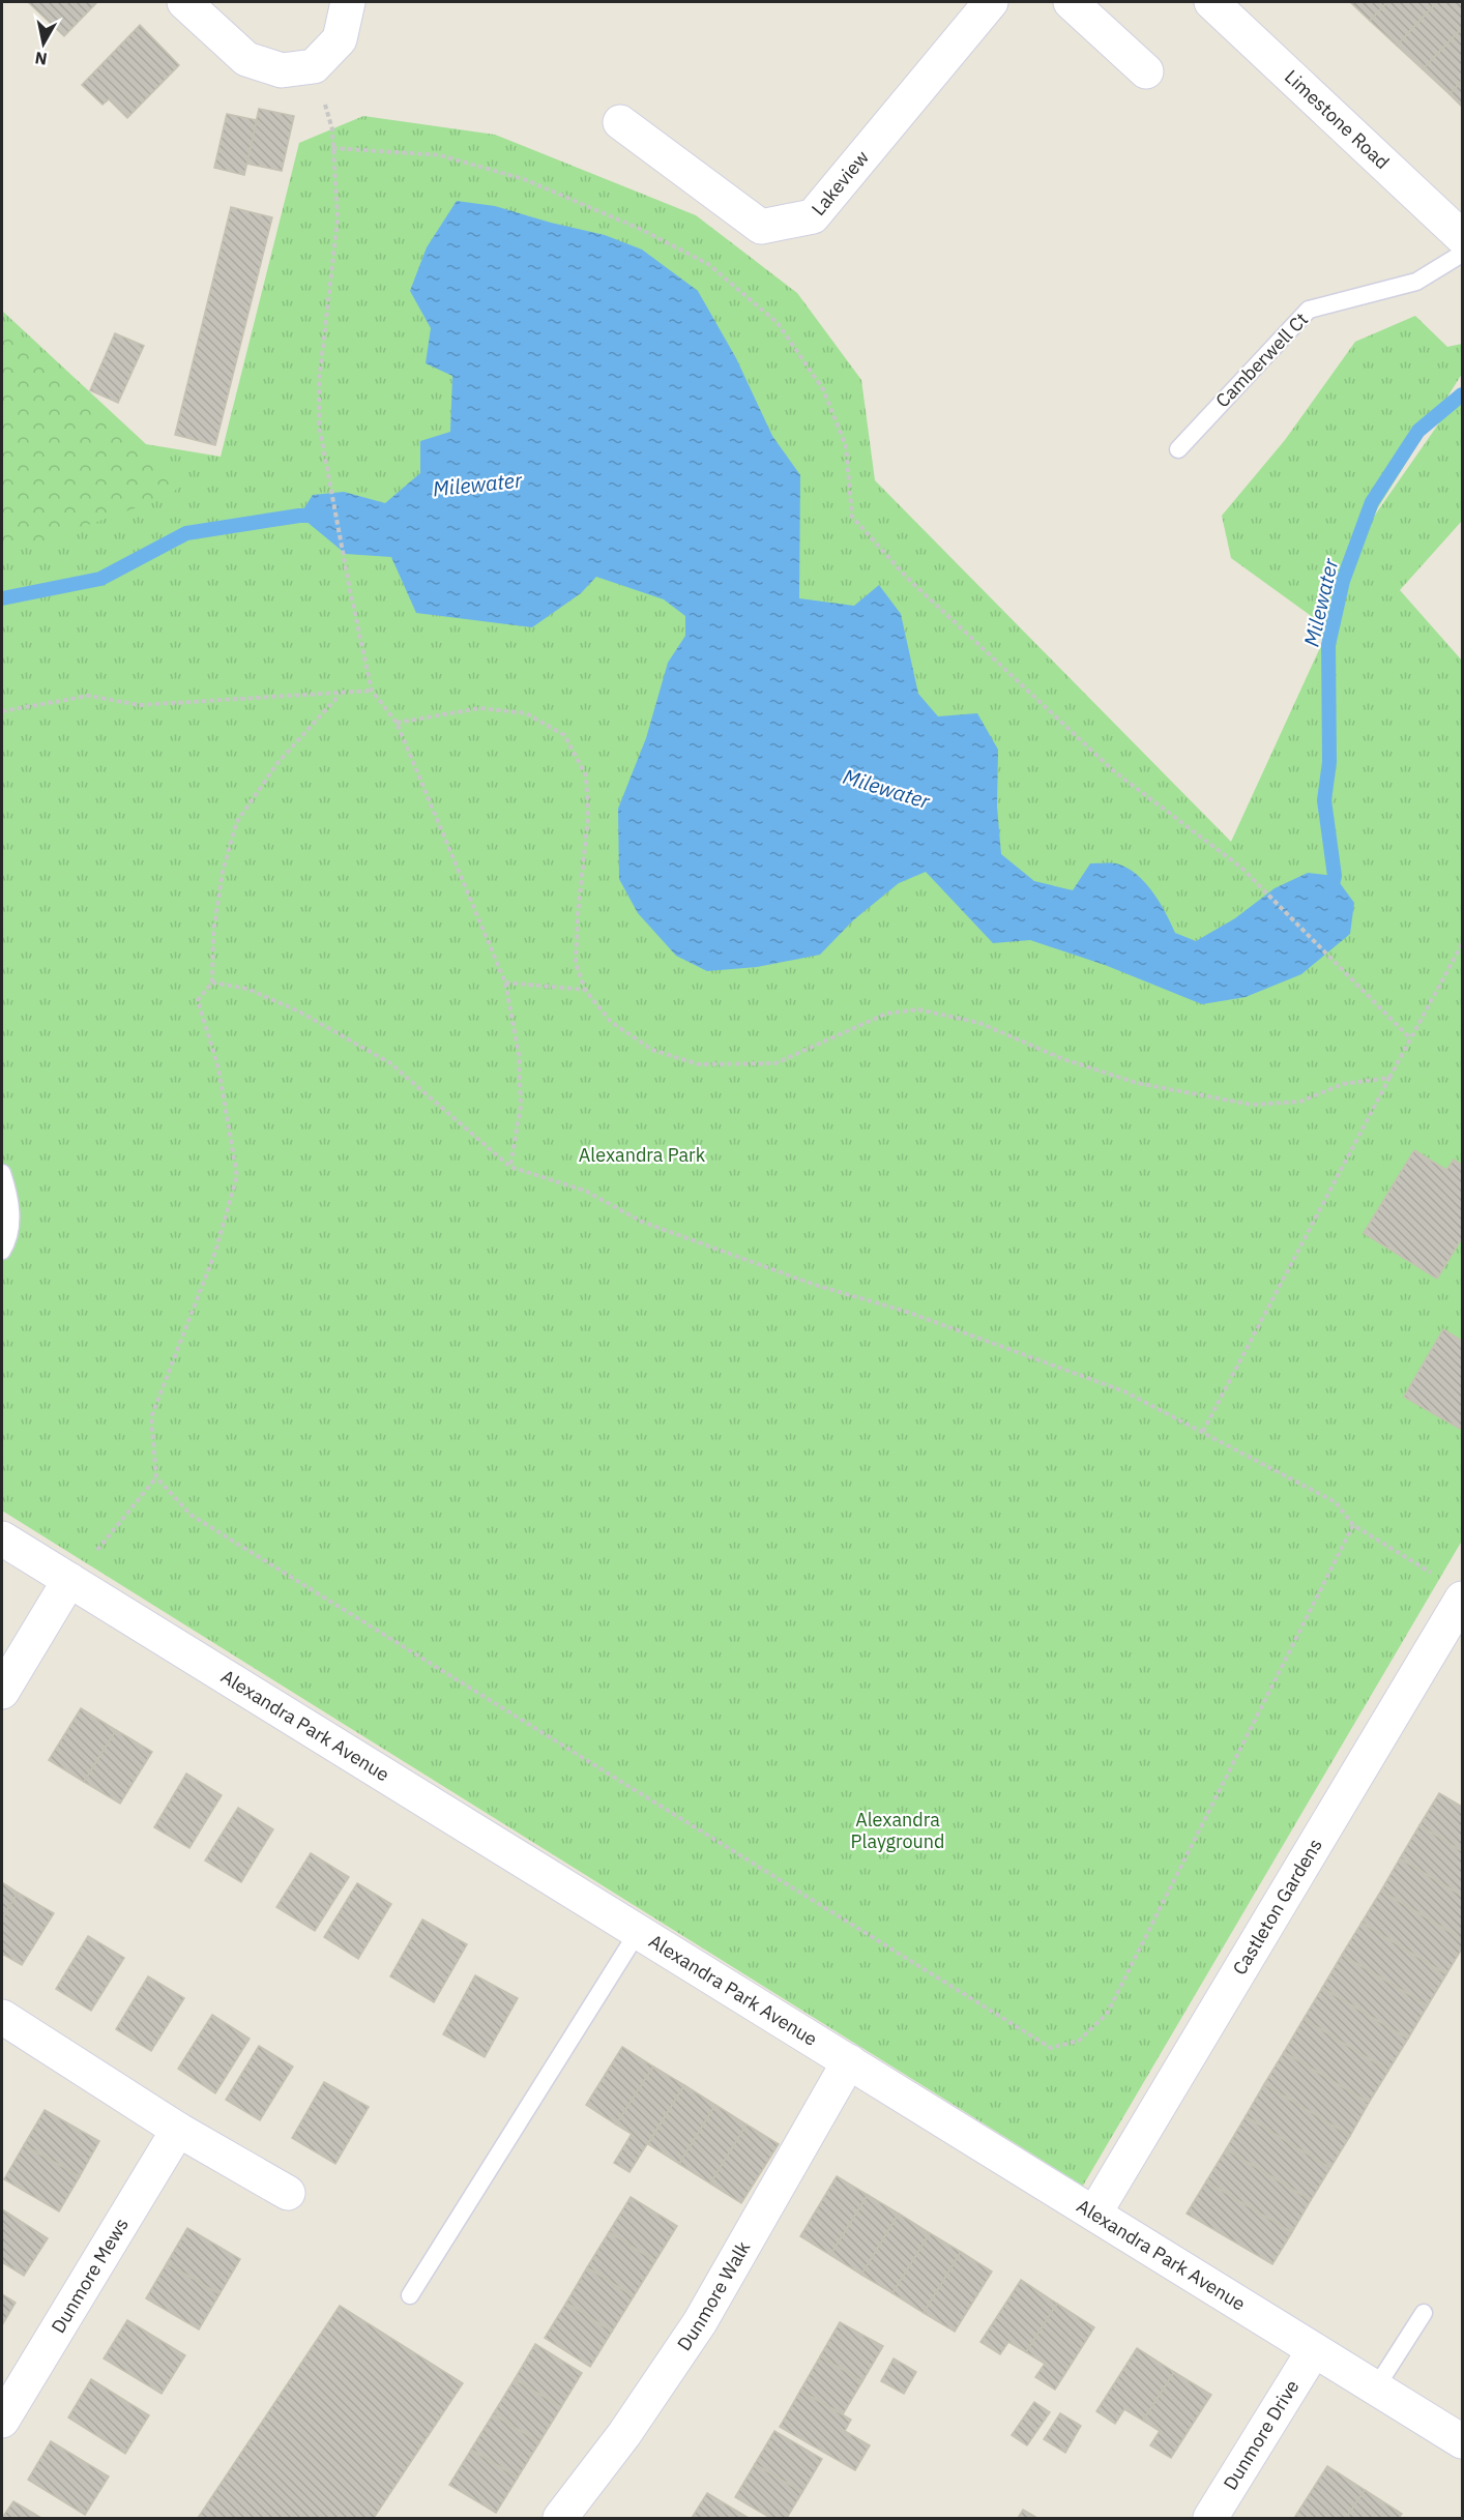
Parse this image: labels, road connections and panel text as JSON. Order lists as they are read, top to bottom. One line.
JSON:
{"streets":{"street":["Limestone Road","Lakeview","Alexandra Park Avenue","Castleton Gardens","Dunmore Mews","Dunmore Walk","Dunmore Drive"],"lane":["Camberwell Ct"]},"crossings":[["Alexandra Park Avenue","Castleton Gardens"],["Alexandra Park Avenue","Dunmore Walk"],["Alexandra Park Avenue","Dunmore Drive"]],"water":["Milewater"],"parks":["Alexandra Park","Alexandra Playground"],"north":"bottom"}
